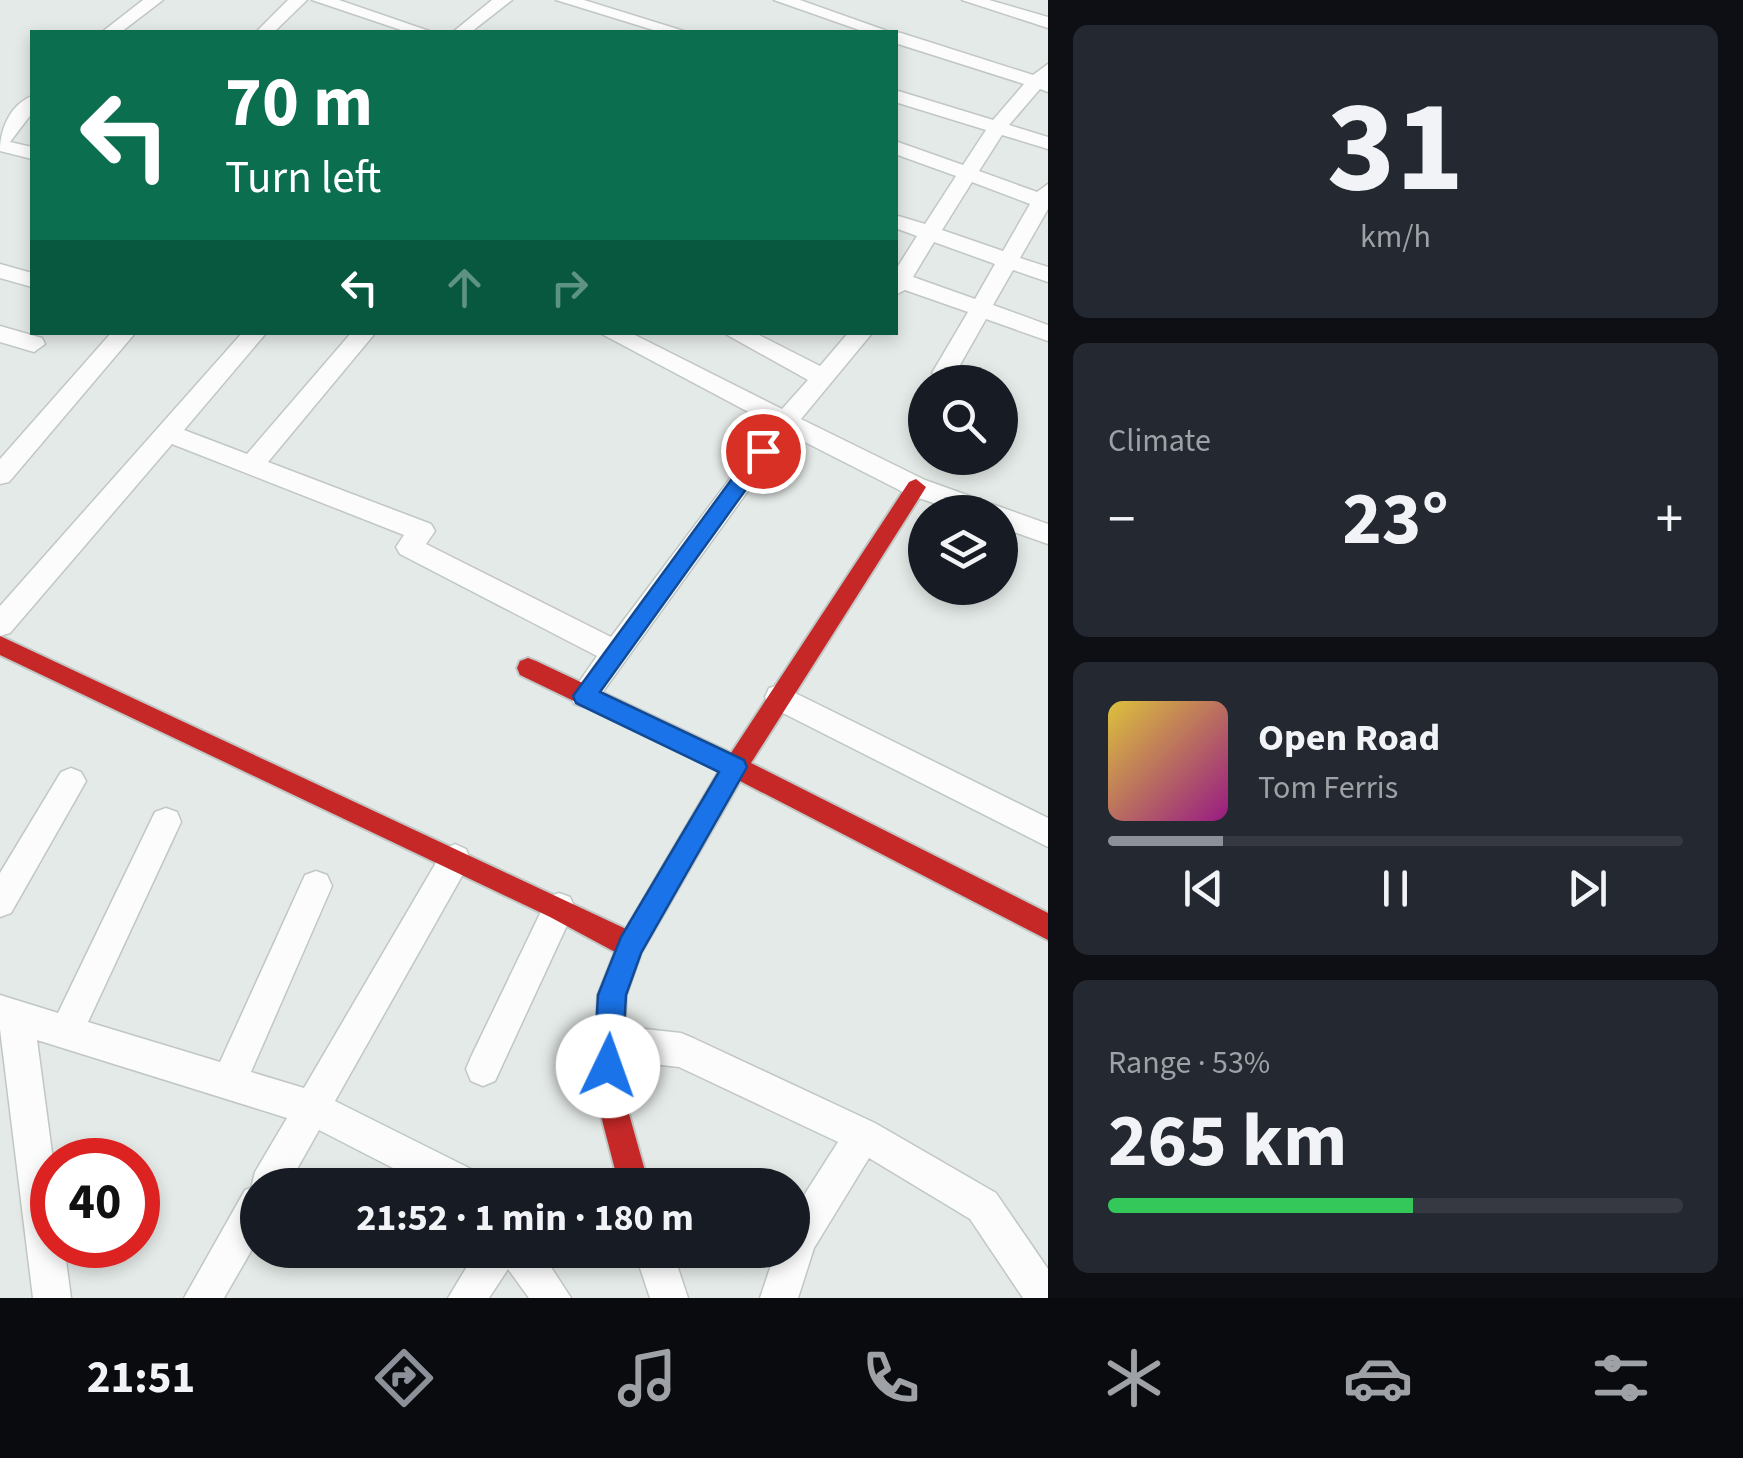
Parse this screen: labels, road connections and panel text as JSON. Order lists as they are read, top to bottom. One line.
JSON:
{"page":{"tile":[["31","km/h"],"Climate",["Range · 53%","265 km"]],"turn":["70 m","Turn left"],"heat":["−","23°","+"],"song":["Open Road","Tom Ferris"],"limit":"40","trip":"21:52 · 1 min · 180 m","tabs":"21:51"}}
